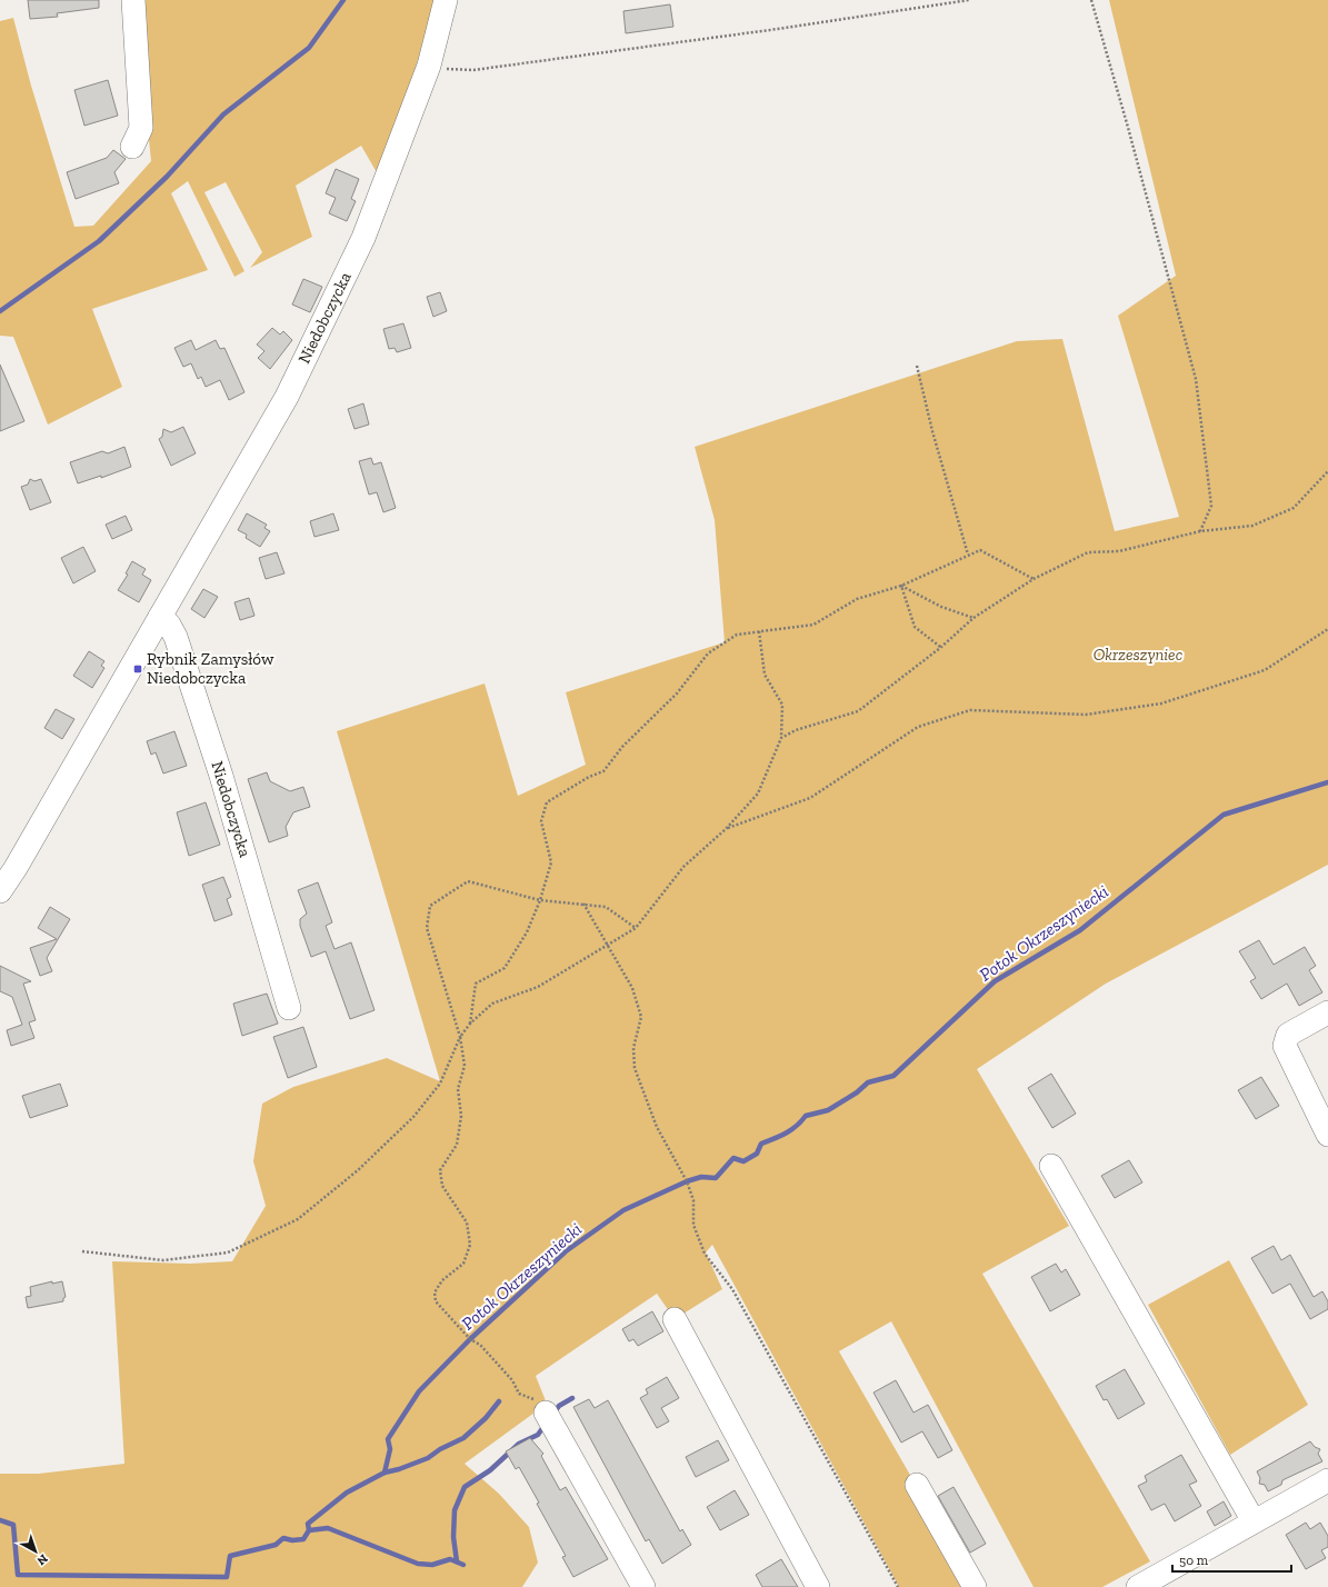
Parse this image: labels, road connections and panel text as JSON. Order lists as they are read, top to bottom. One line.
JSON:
{"streets":{"street":["Niedobczycka"]},"water":["Potok Okrzeszyniecki"],"parks":["Okrzeszyniec"],"places":{"transit":["Rybnik Zamysłów Niedobczycka"]},"scale_bar":"50 m","north":"bottom right"}
